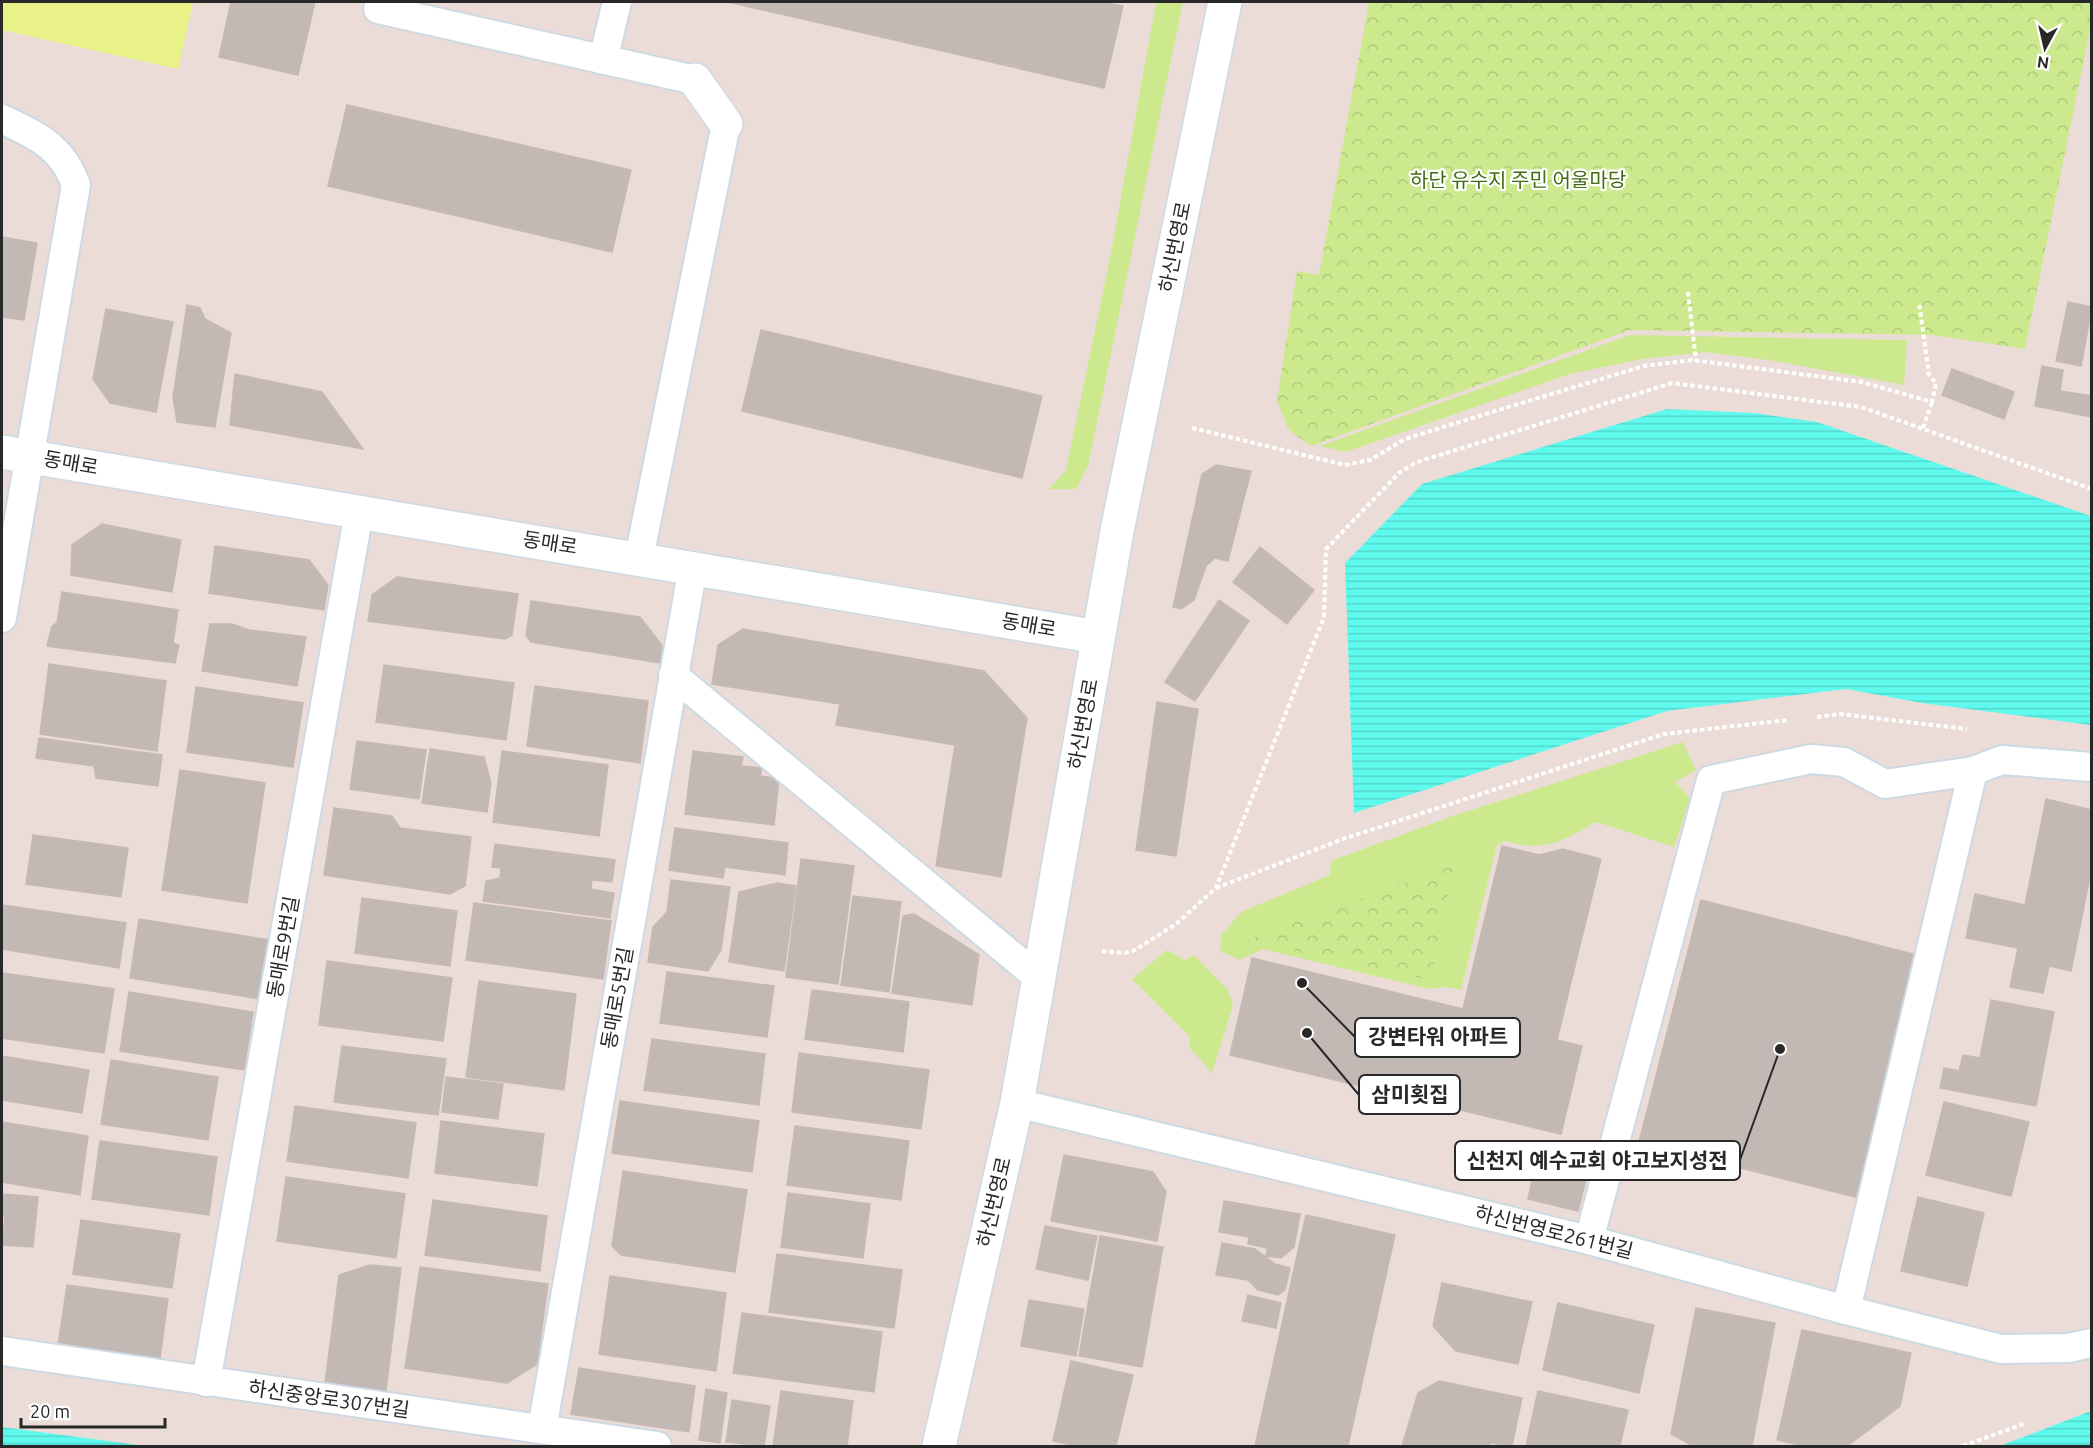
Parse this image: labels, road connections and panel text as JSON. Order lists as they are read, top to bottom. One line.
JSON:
{"streets":{"street":["하신번영로","동매로"],"lane":["동매로9번길","동매로5번길","하신번영로261번길","하신중앙로307번길"]},"crossings":[["하신번영로","동매로"],["하신번영로","하신번영로261번길"],["동매로","동매로9번길"],["동매로","동매로5번길"],["동매로9번길","하신중앙로307번길"],["동매로5번길","하신중앙로307번길"]],"parks":["하단 유수지 주민 어울마당"],"places":["강변타워 아파트","삼미횟집","신천지 예수교회 야고보지성전"],"scale_bar":"20 m","north":"bottom"}
